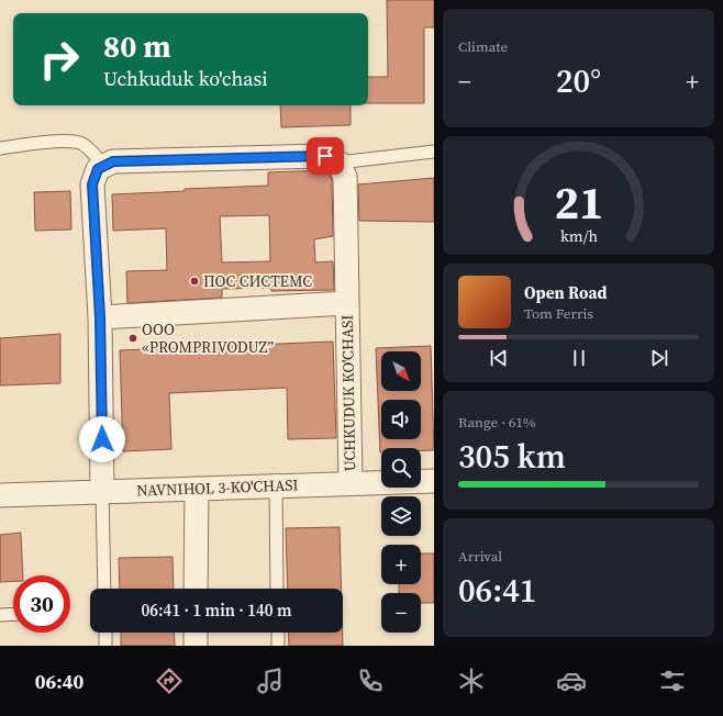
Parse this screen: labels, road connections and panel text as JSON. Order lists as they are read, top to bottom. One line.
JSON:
{"streets":{"street":["UCHKUDUK KO'CHASI","NAVNIHOL 3-KO'CHASI"]},"crossings":[["UCHKUDUK KO'CHASI","NAVNIHOL 3-KO'CHASI"]],"places":["ПОС СИСТЕМС","ООО «PROMPRIVODUZ”"],"north":"bottom right","page":{"tile":["Climate",["Range · 61%","305 km"],["Arrival","06:41"]],"turn":["80 m","Uchkuduk ko'chasi"],"heat":["−","20°","+"],"song":["Open Road","Tom Ferris"],"map_buttons":["+","−"],"limit":"30","trip":"06:41 · 1 min · 140 m","tabs":"06:40","gauge":["21","km/h"]}}
